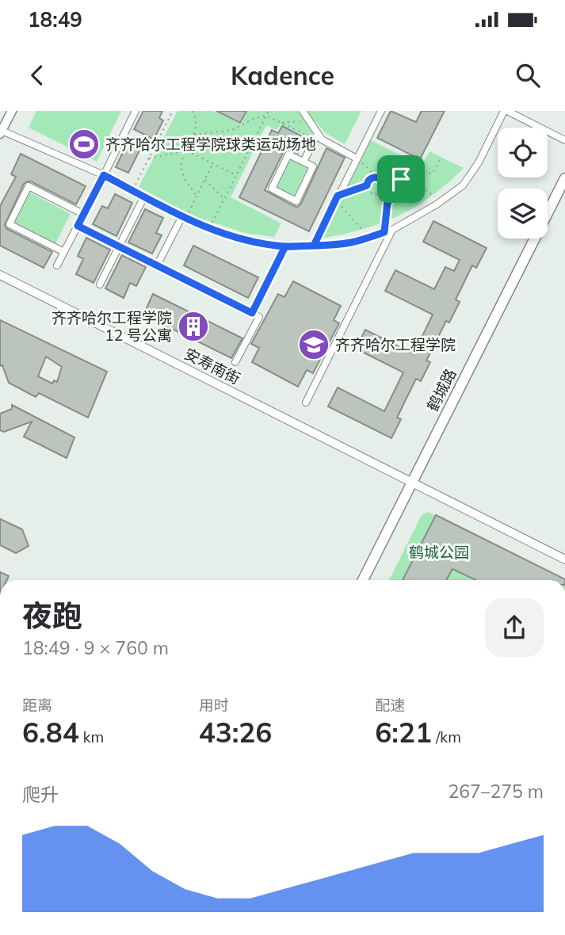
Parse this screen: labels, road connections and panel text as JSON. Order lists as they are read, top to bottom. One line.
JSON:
{"streets":{"main road":["鹤城路"],"street":["安寿南街"]},"crossings":[["安寿南街","鹤城路"]],"parks":["鹤城公园"],"places":{"sports":["齐齐哈尔工程学院球类运动场地"],"building":["齐齐哈尔工程学院 12 号公寓"],"school or university":["齐齐哈尔工程学院"]},"page":{"status":"18:49","header":"Kadence","heading":["夜跑","18:49 · 9 × 760 m"],"stats":[["距离","6.84 km"],["用时","43:26"],["配速","6:21 /km"]],"chart":["爬升","267–275 m"]}}
